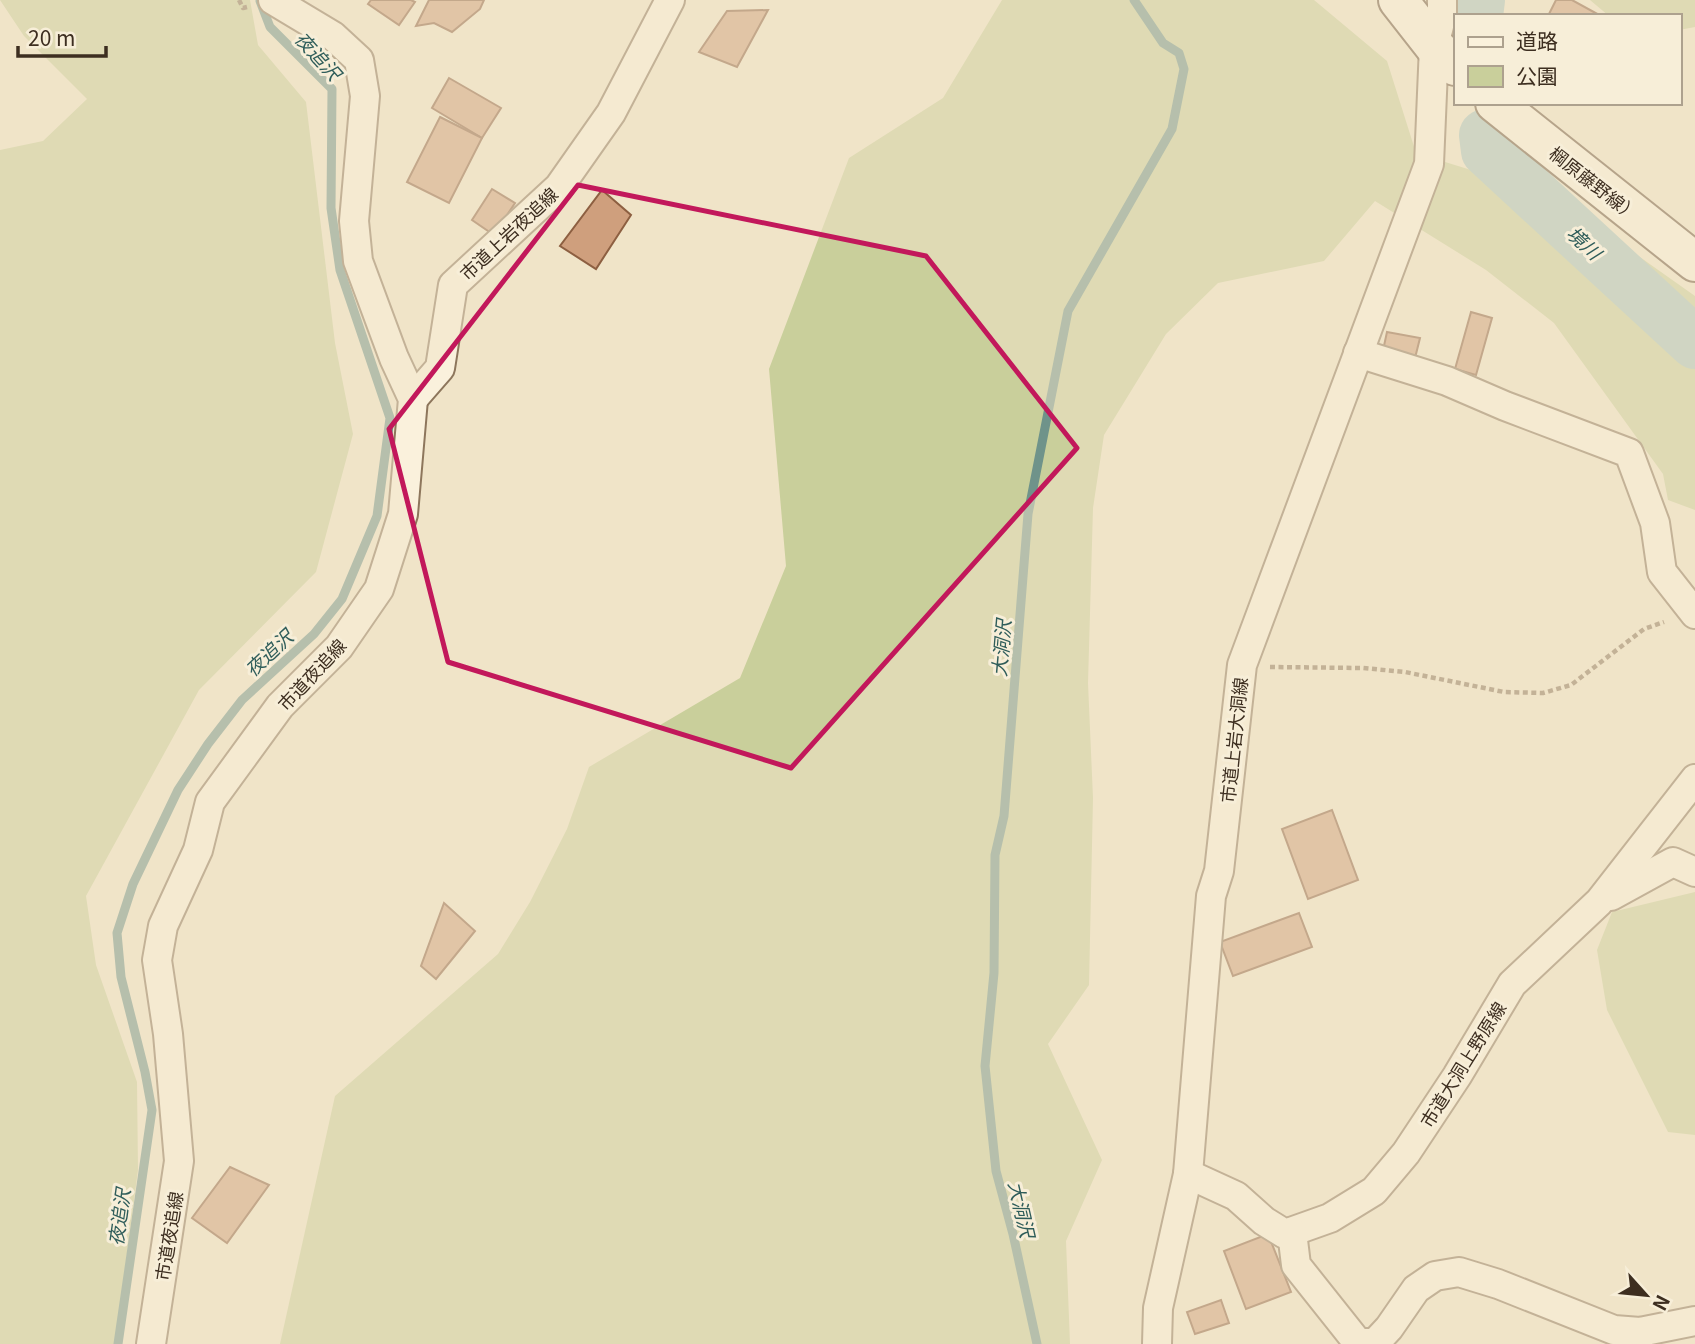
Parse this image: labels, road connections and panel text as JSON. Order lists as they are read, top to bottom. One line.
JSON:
{"streets":{"main road":["棡原藤野線）"],"street":["市道上岩夜追線","市道夜追線","市道上岩大洞線","市道大洞上野原線"]},"crossings":[["市道上岩夜追線","市道夜追線"]],"water":["夜追沢","境川","大洞沢"],"legend":["道路","公園"],"scale_bar":"20 m","north":"bottom right"}
